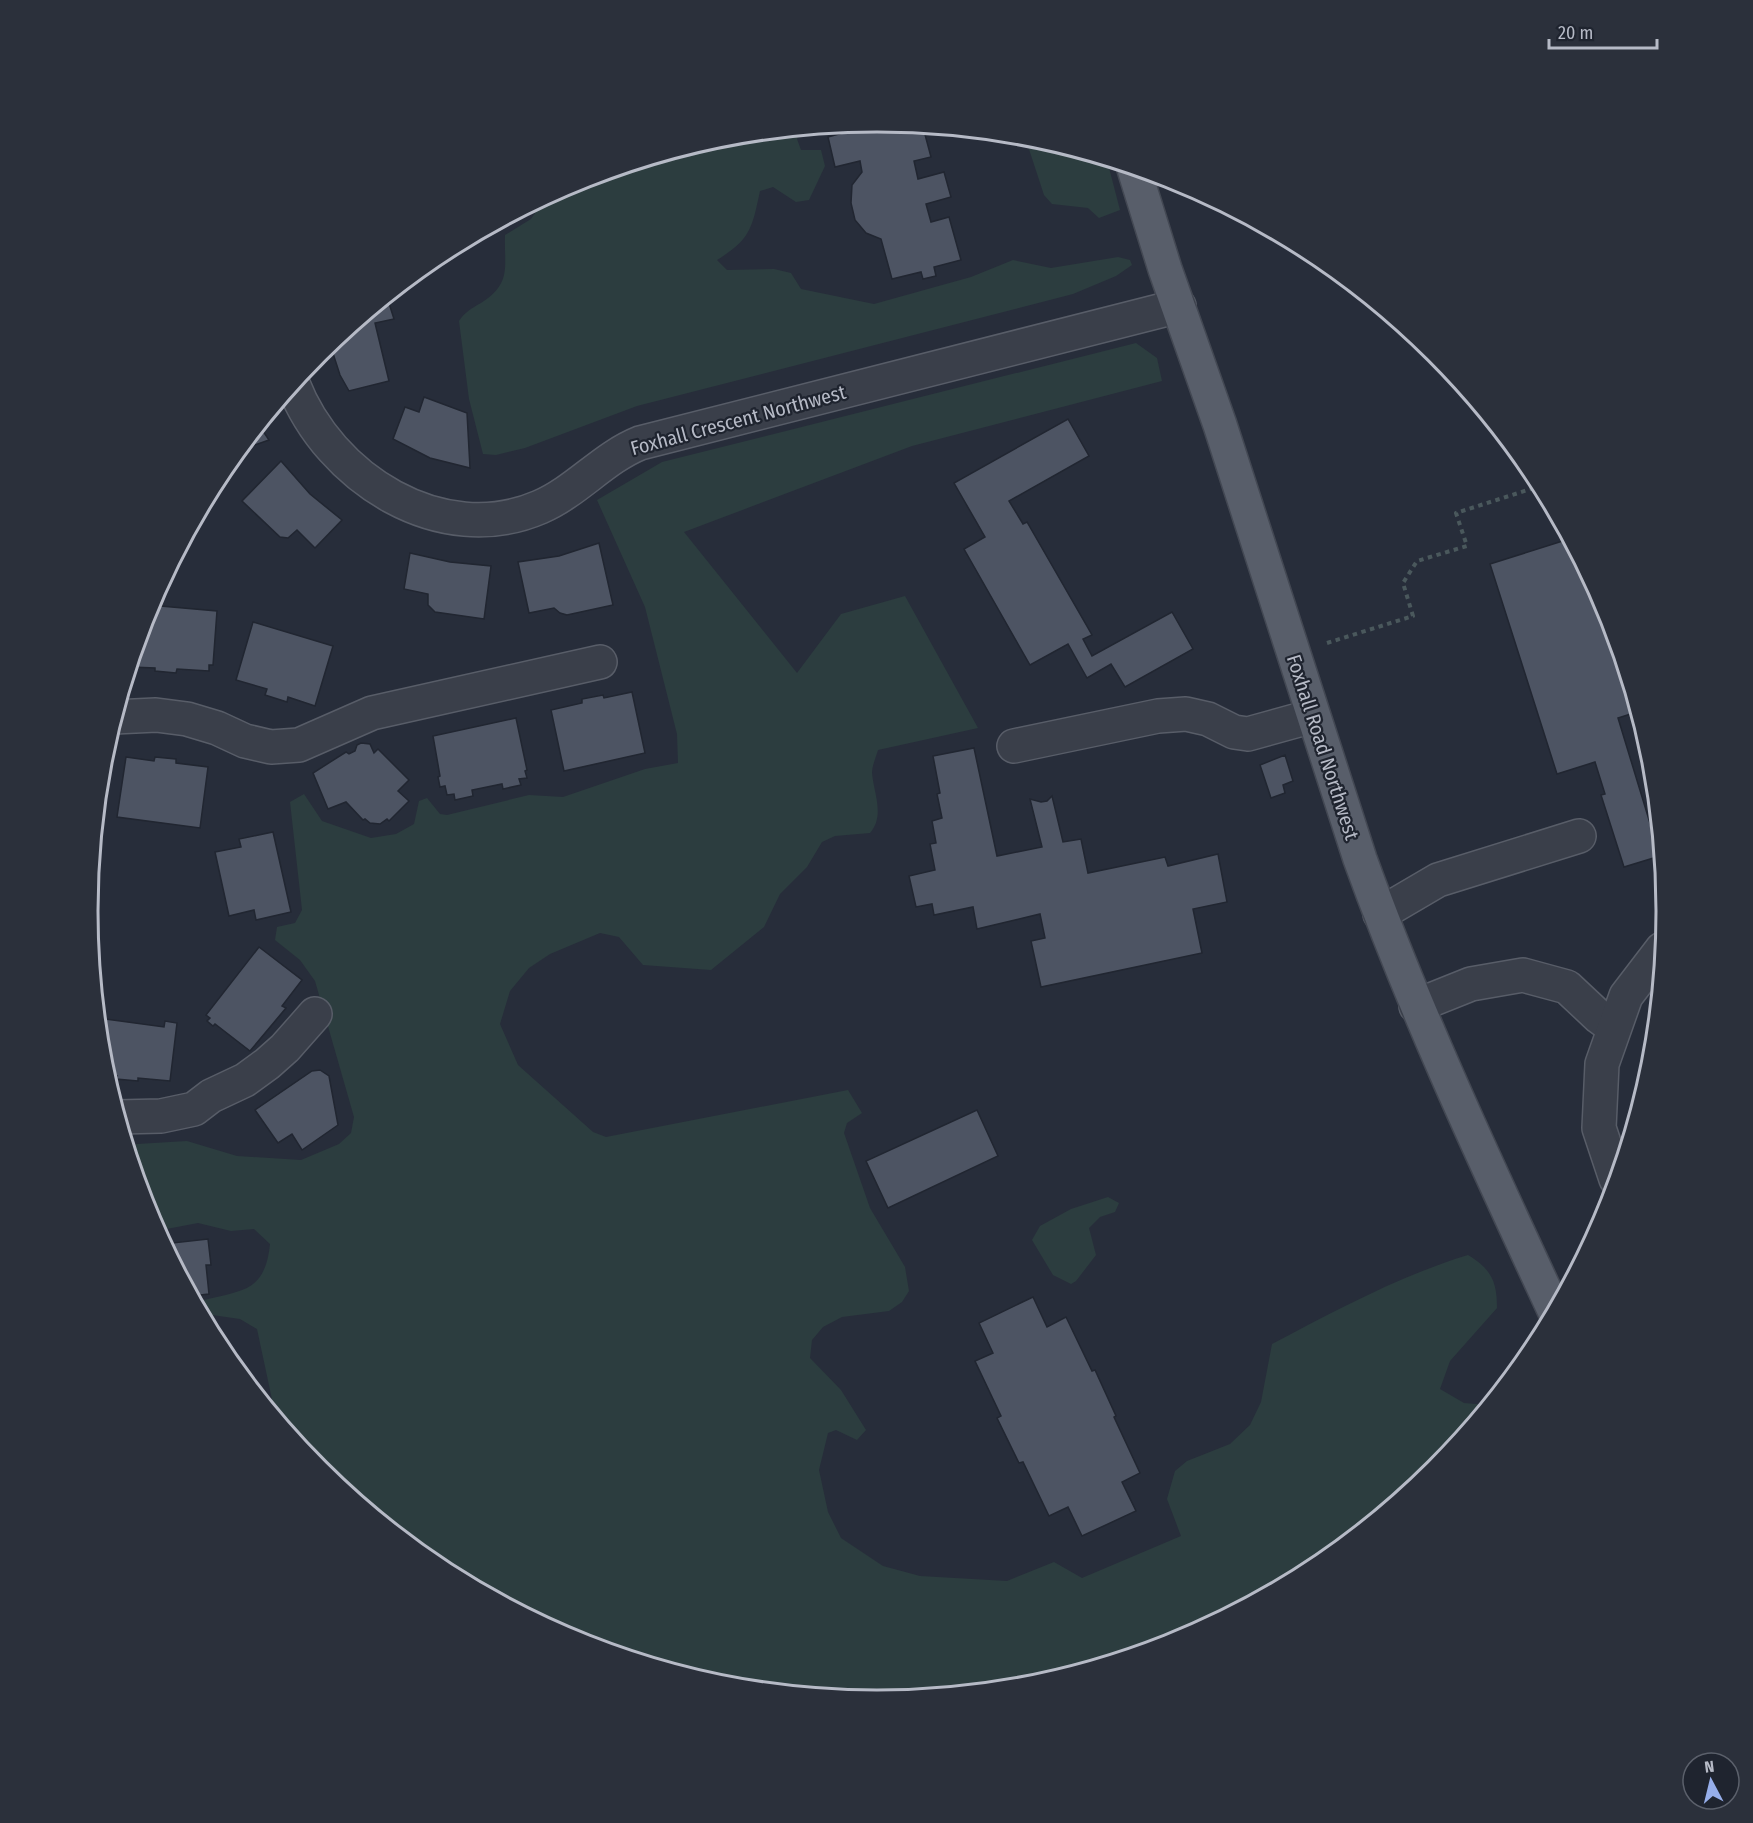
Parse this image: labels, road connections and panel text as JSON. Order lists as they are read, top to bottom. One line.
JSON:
{"streets":{"main road":["Foxhall Road Northwest"],"street":["Foxhall Crescent Northwest"]},"crossings":[["Foxhall Crescent Northwest","Foxhall Road Northwest"]],"scale_bar":"20 m","north":"top"}
